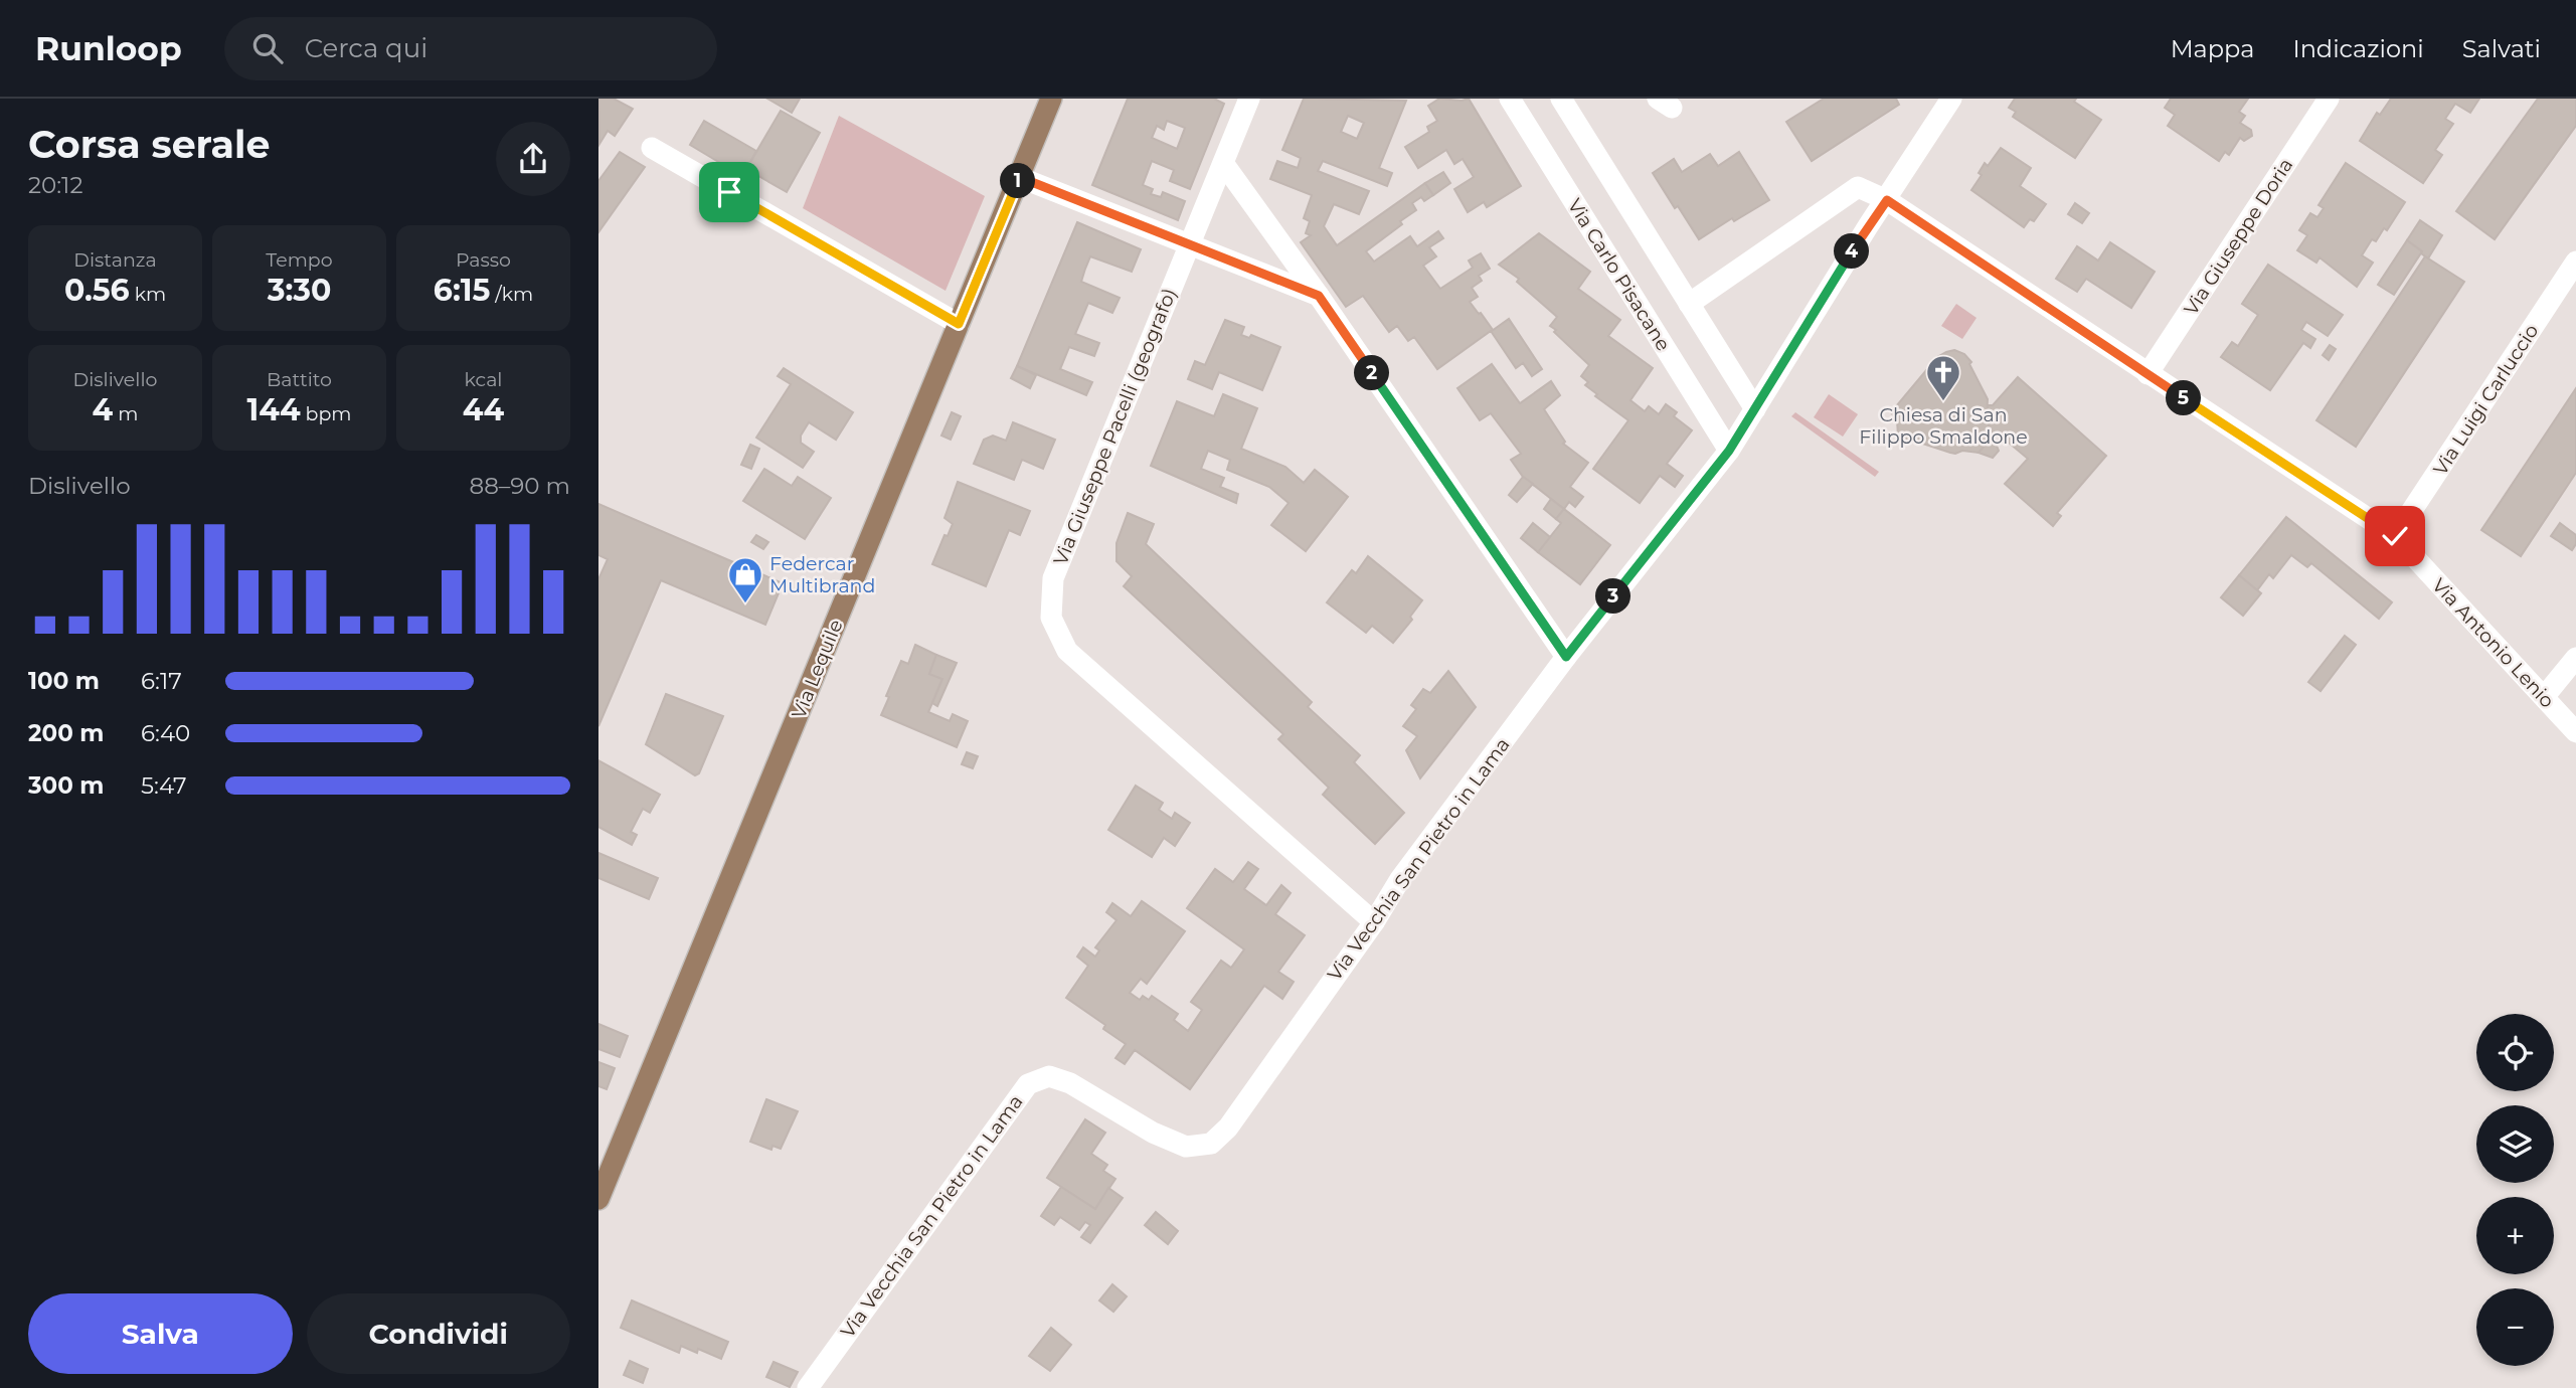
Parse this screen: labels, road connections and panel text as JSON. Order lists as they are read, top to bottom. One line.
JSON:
{"streets":{"main road":["Via Lequile"],"street":["Via Giuseppe Doria","Via Carlo Pisacane","Via Luigi Carluccio","Via Giuseppe Pacelli (geografo)","Via Antonio Lenio","Via Vecchia San Pietro in Lama"]},"crossings":[["Via Giuseppe Doria","Via Antonio Lenio"],["Via Carlo Pisacane","Via Vecchia San Pietro in Lama"],["Via Luigi Carluccio","Via Antonio Lenio"],["Via Giuseppe Pacelli (geografo)","Via Vecchia San Pietro in Lama"],["Via Antonio Lenio","Via Vecchia San Pietro in Lama"]],"places":{"church":["Chiesa di San Filippo Smaldone"],"shop":["Federcar Multibrand"]},"page":{"header":"Runloop","search":"Cerca qui","nav":["Mappa","Indicazioni","Salvati"],"heading":["Corsa serale","20:12"],"pins":["1","4","2","5","3"],"stats":[["Distanza","0.56 km"],["Tempo","3:30"],["Passo","6:15 /km"],["Dislivello","4 m"],["Battito","144 bpm"],["kcal","44"]],"chart":["Dislivello","88–90 m"],"list":[{"name":"100 m","note":"6:17"},{"name":"200 m","note":"6:40"},{"name":"300 m","note":"5:47"}],"map_buttons":["+","−"],"buttons":["Salva","Condividi"]}}
